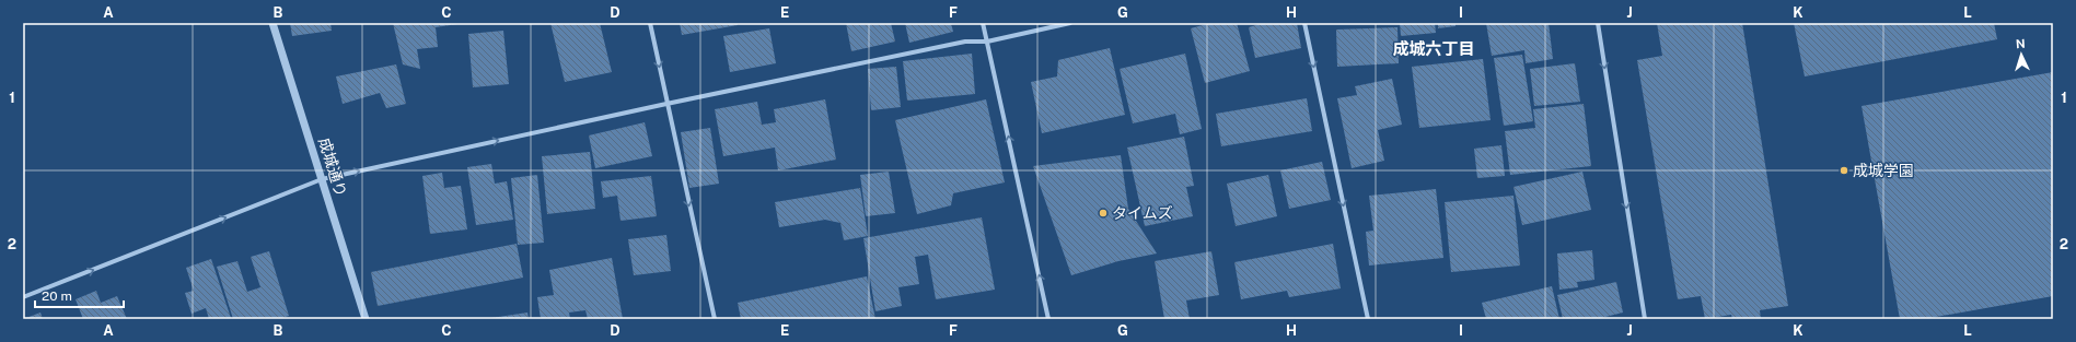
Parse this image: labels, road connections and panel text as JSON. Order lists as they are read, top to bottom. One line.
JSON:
{"streets":{"street":["成城通り"]},"districts":["成城六丁目"],"places":["成城学園","タイムズ"],"scale_bar":"20 m","north":"top","grid":{"columns":["A","B","C","D","E","F","G","H","I","J","K","L"],"rows":["1","2"]}}
